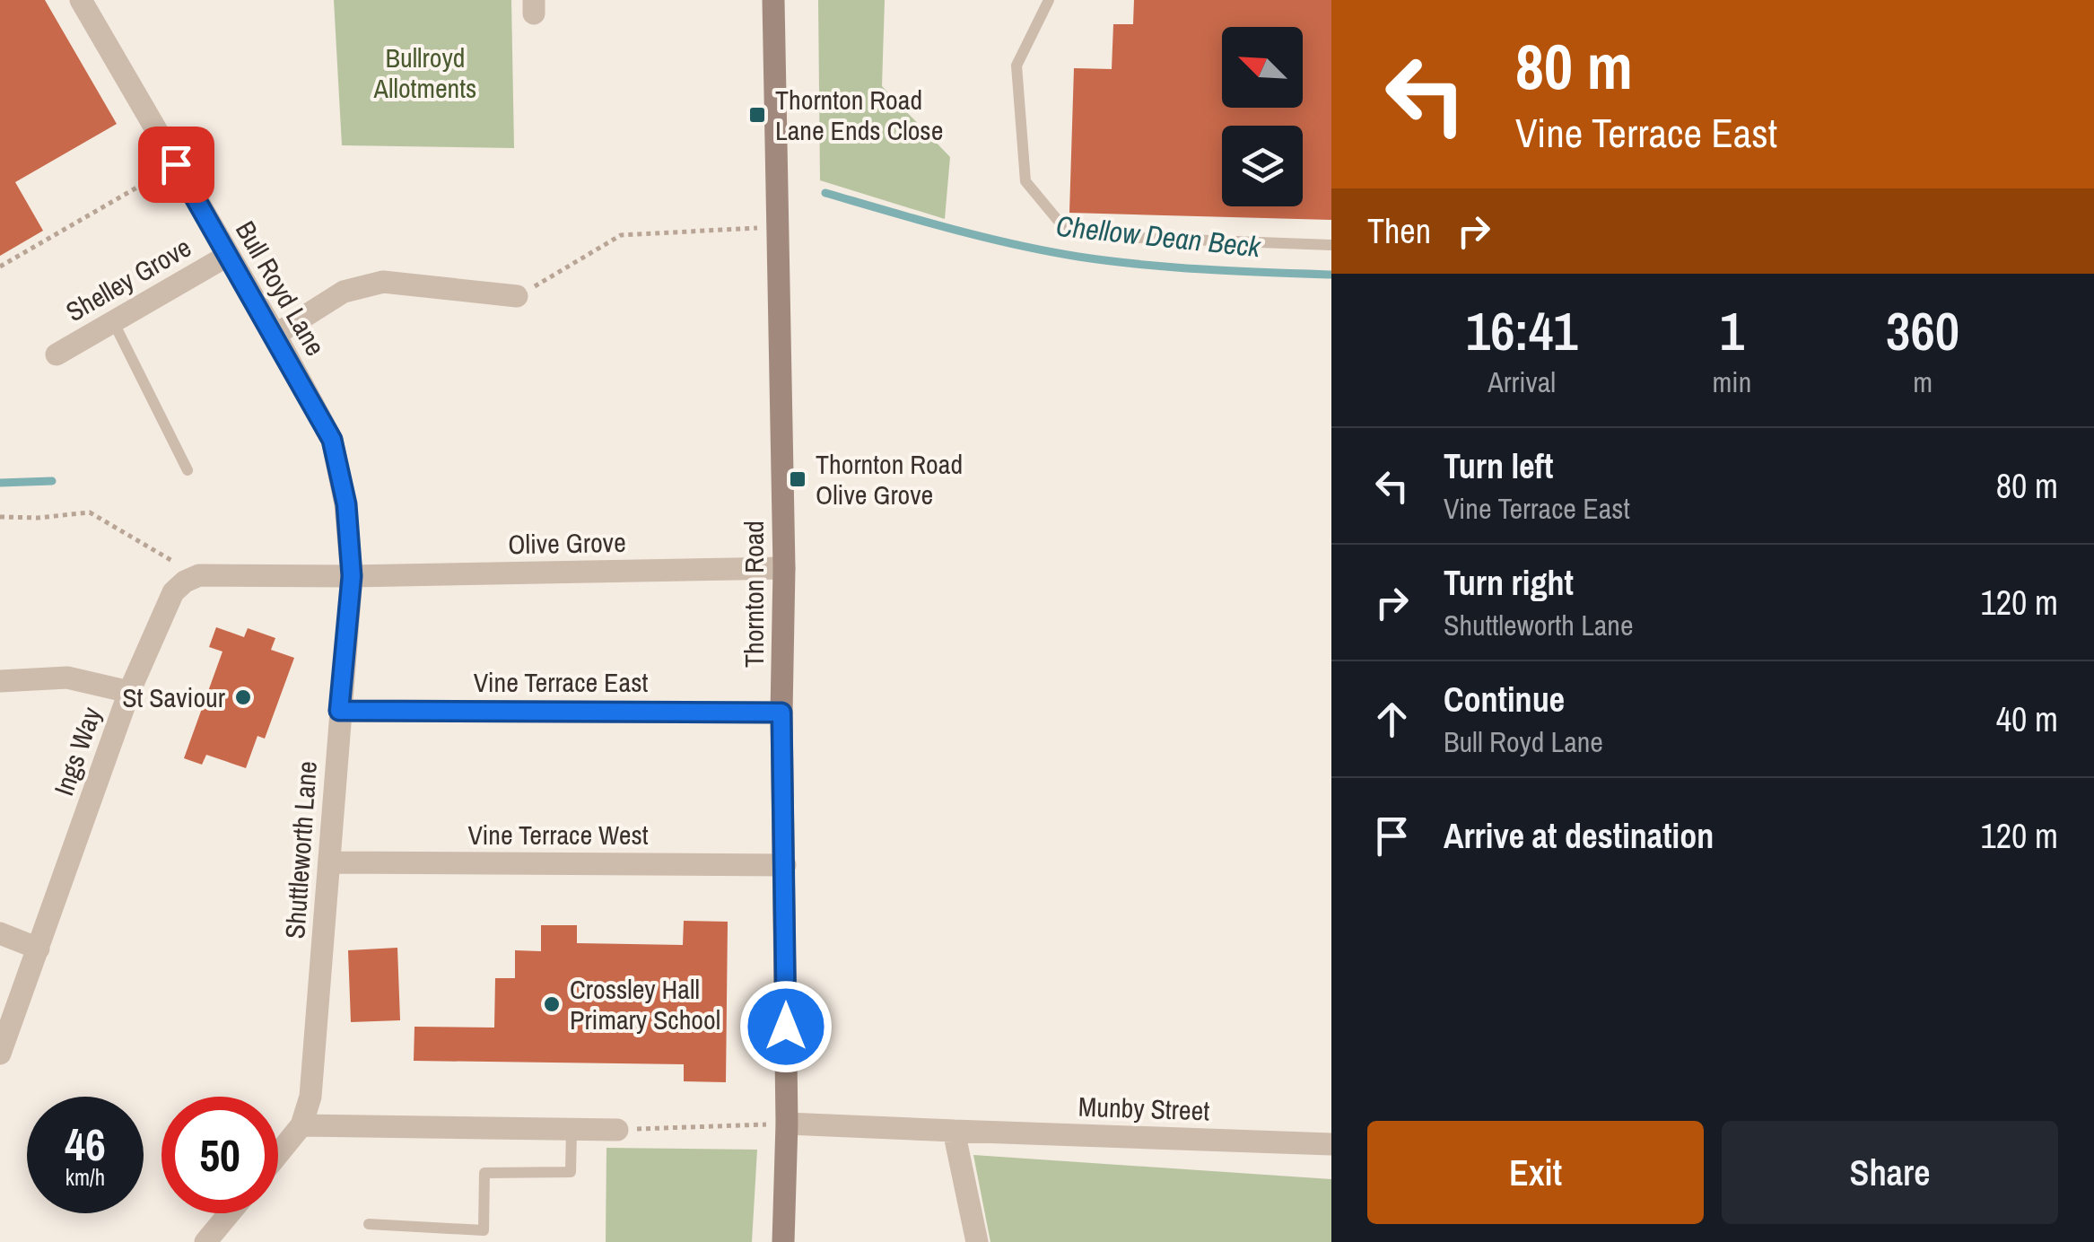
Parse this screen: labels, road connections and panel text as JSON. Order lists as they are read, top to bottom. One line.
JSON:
{"streets":{"main road":["Thornton Road"],"street":["Shelley Grove","Bull Royd Lane","Olive Grove","Vine Terrace East","Ings Way","Vine Terrace West","Shuttleworth Lane","Munby Street"]},"crossings":[["Shelley Grove","Bull Royd Lane"],["Bull Royd Lane","Olive Grove"],["Bull Royd Lane","Shuttleworth Lane"],["Olive Grove","Thornton Road"],["Olive Grove","Shuttleworth Lane"],["Thornton Road","Vine Terrace East"],["Thornton Road","Vine Terrace West"],["Thornton Road","Munby Street"],["Vine Terrace East","Shuttleworth Lane"],["Vine Terrace West","Shuttleworth Lane"]],"water":["Chellow Dean Beck"],"parks":["Bullroyd Allotments"],"places":{"transit":["Thornton Road Lane Ends Close","Thornton Road Olive Grove"],"other":["St Saviour","Crossley Hall Primary School"]},"north":"top left","page":{"turn":["80 m","Vine Terrace East"],"then":"Then","eta":["16:41","Arrival","1","min","360","m"],"list":[{"name":"Turn left","note":"Vine Terrace East","value":"80 m"},{"name":"Turn right","note":"Shuttleworth Lane","value":"120 m"},{"name":"Continue","note":"Bull Royd Lane","value":"40 m"},{"name":"Arrive at destination","value":"120 m"}],"speed":"46 km/h","limit":"50","buttons":["Exit","Share"]}}
